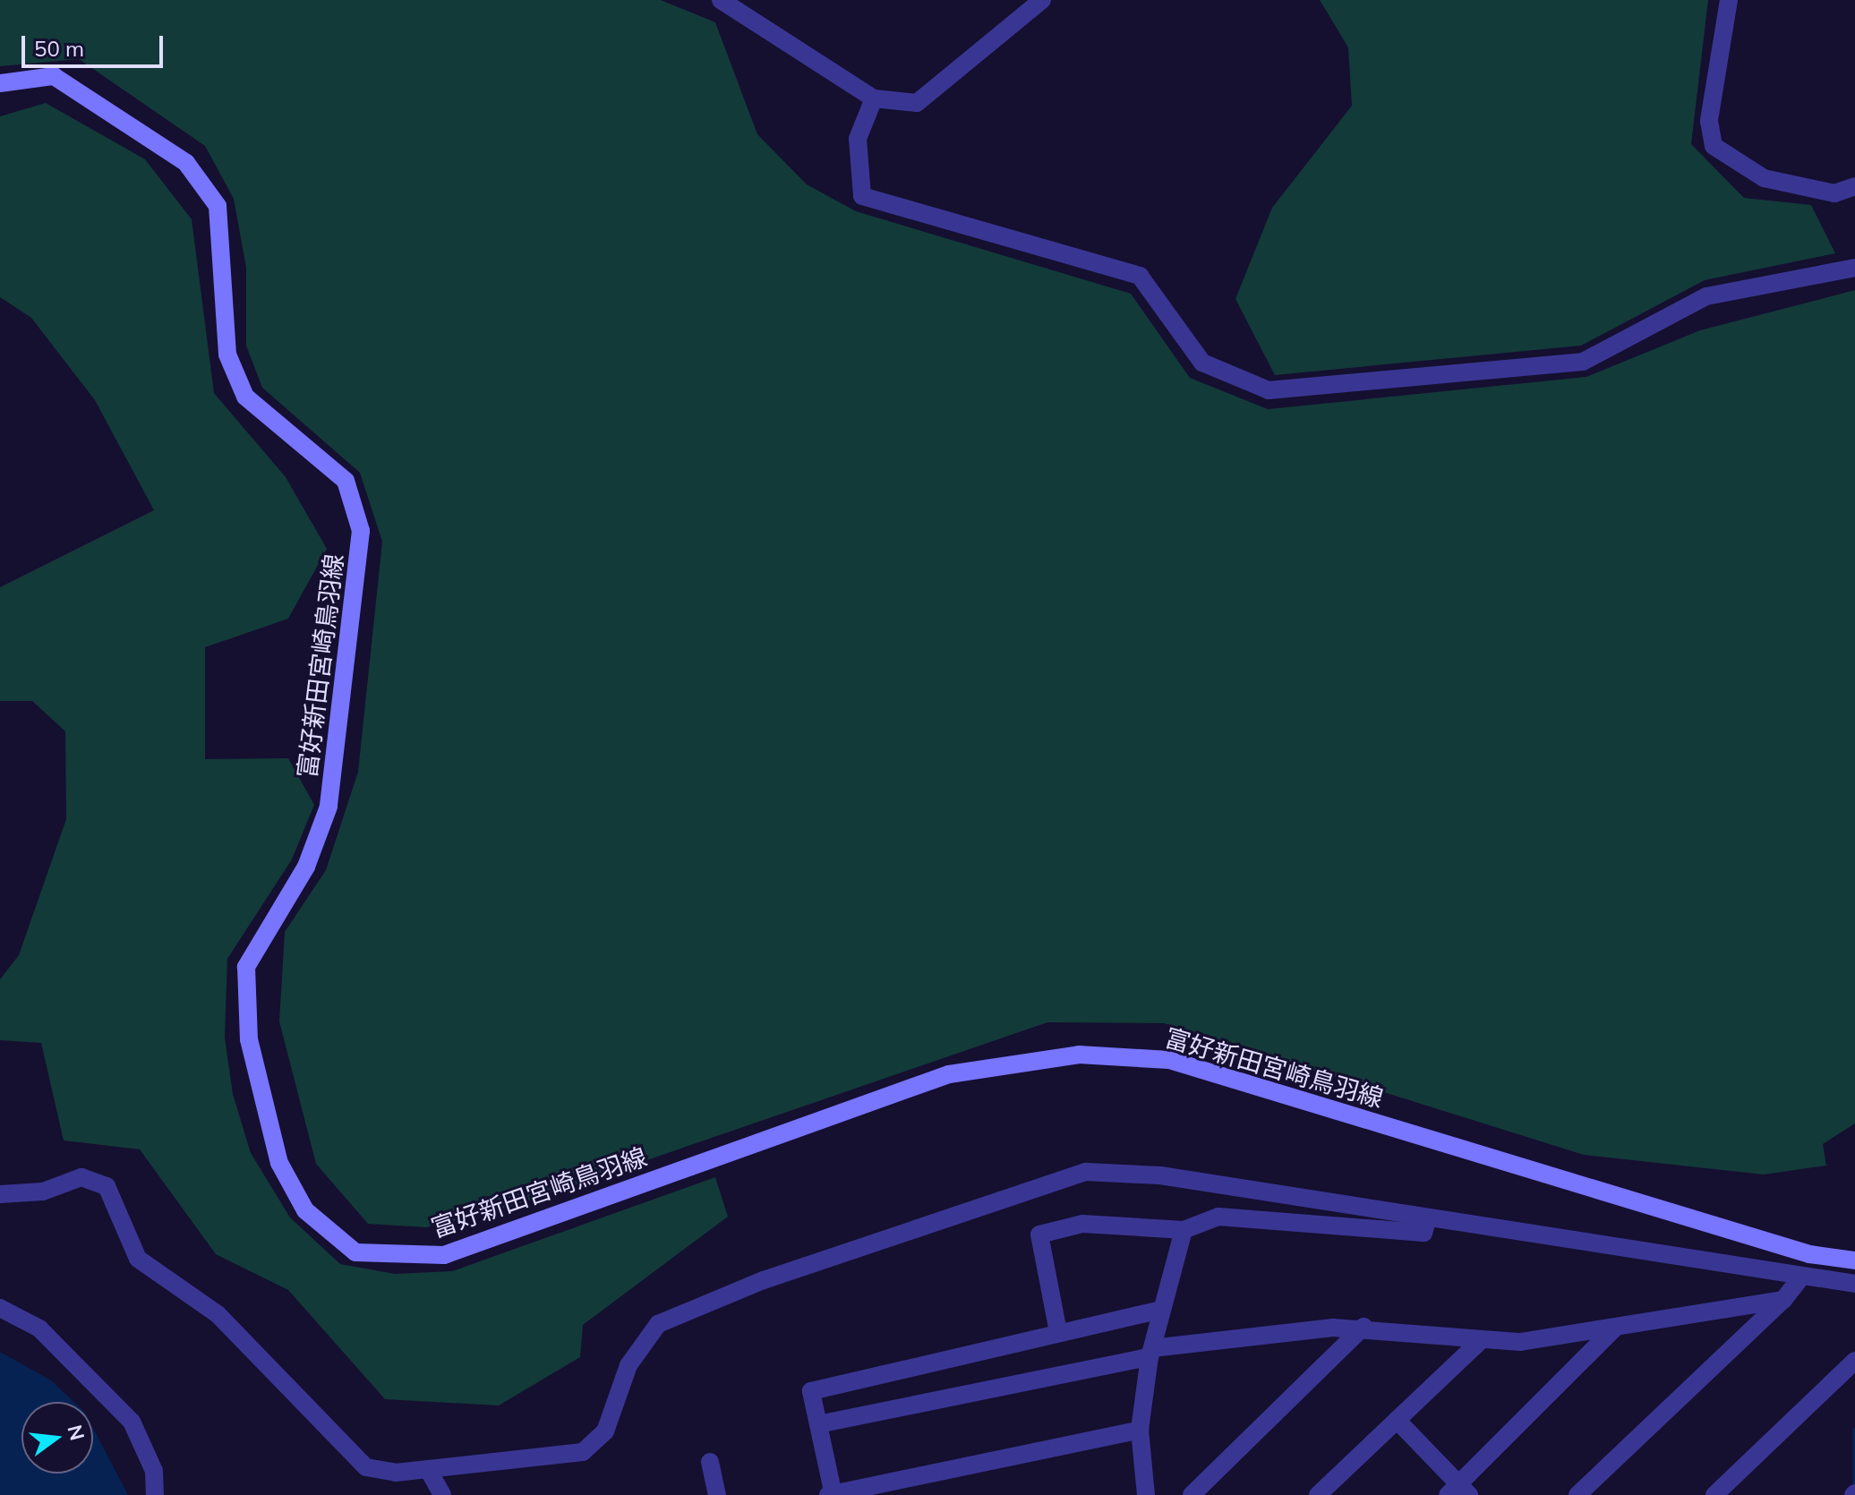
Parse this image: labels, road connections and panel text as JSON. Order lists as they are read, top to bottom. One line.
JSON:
{"streets":{"main road":["富好新田宮崎鳥羽線"]},"scale_bar":"50 m","north":"right"}
